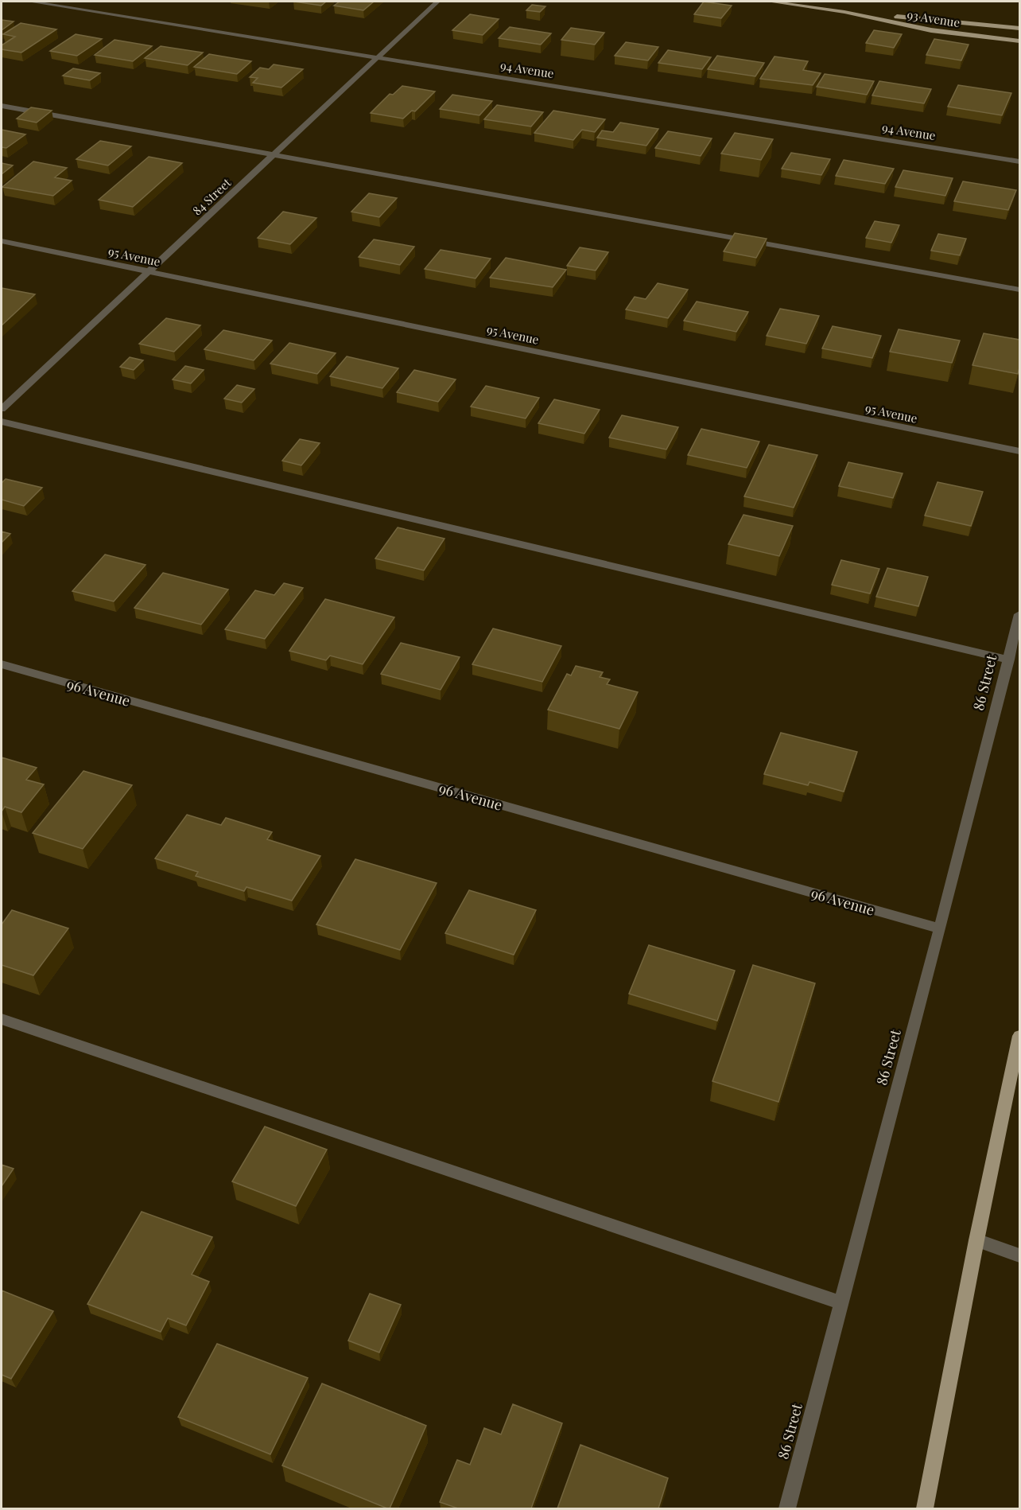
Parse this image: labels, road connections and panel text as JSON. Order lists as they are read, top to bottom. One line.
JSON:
{"streets":{"main road":["93 Avenue"],"street":["94 Avenue","84 Street","95 Avenue","86 Street","96 Avenue"]},"crossings":[["94 Avenue","84 Street"],["84 Street","95 Avenue"],["86 Street","96 Avenue"]]}
